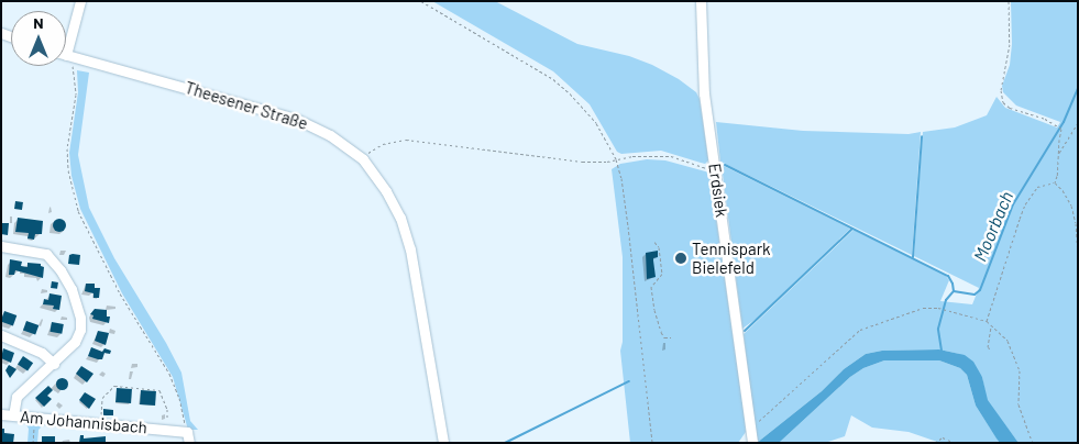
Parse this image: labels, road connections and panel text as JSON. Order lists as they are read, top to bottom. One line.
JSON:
{"streets":{"street":["Theesener Straße","Erdsiek","Am Johannisbach"]},"water":["Moorbach"],"places":["Tennispark Bielefeld"],"north":"top"}
